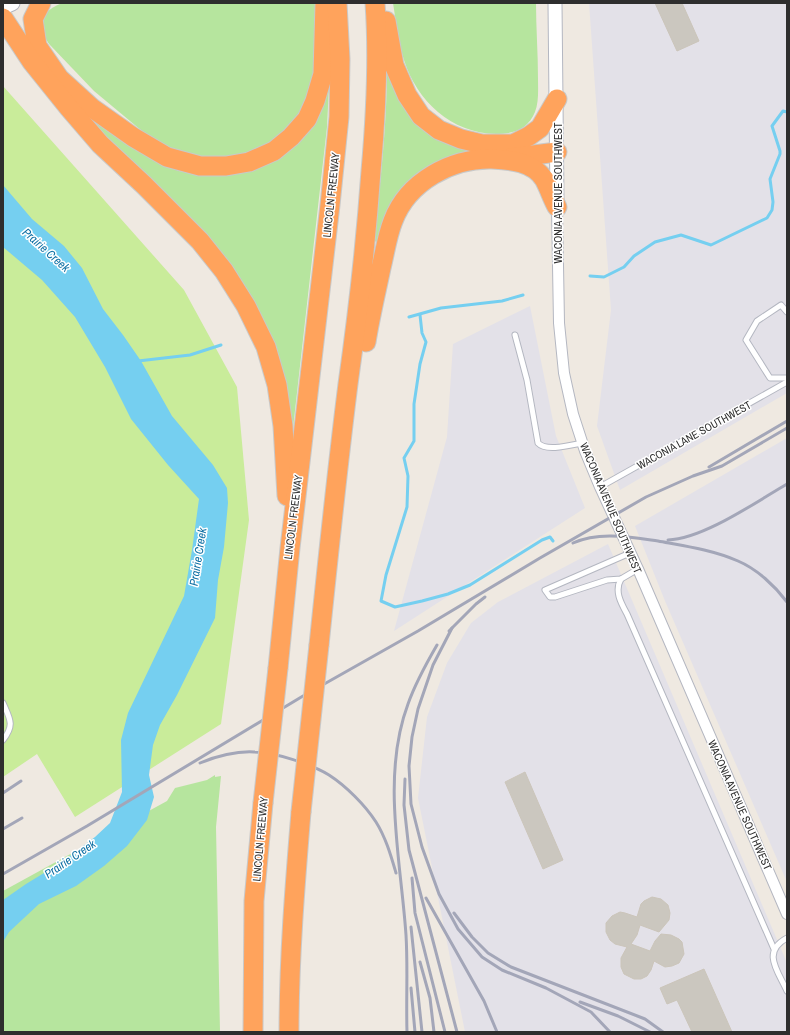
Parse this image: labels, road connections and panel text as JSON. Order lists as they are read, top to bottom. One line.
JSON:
{"streets":{"highway":["LINCOLN FREEWAY"],"street":["WACONIA AVENUE SOUTHWEST"],"lane":["WACONIA LANE SOUTHWEST"]},"crossings":[["WACONIA AVENUE SOUTHWEST","WACONIA LANE SOUTHWEST"]],"water":["Prairie Creek"]}
